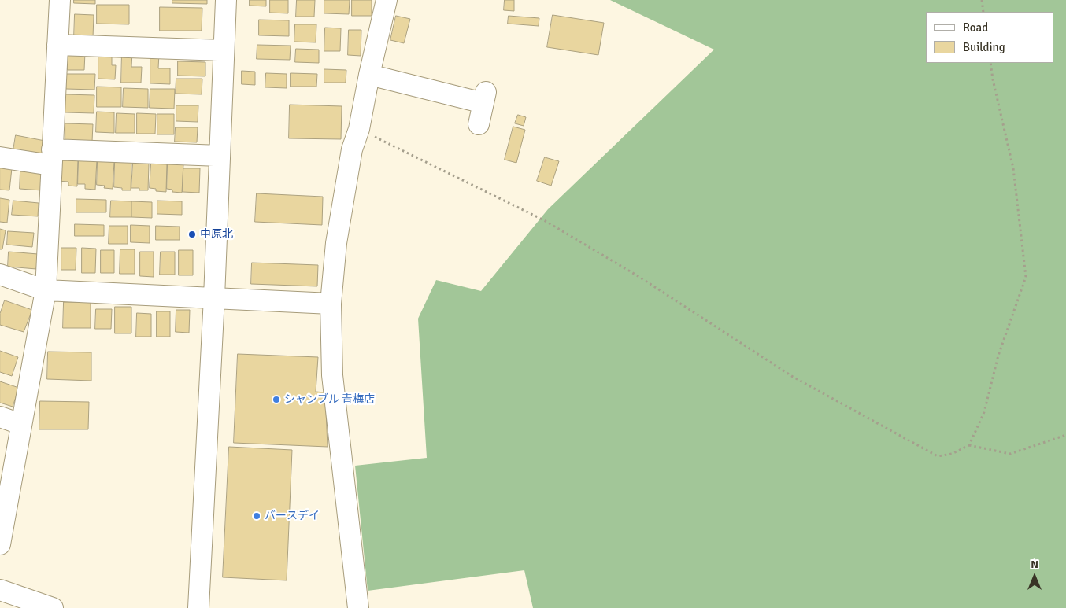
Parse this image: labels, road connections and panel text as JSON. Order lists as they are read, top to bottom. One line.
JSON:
{"places":["中原北","シャンブル 青梅店","バースデイ"],"legend":["Road","Building"],"north":"top"}
